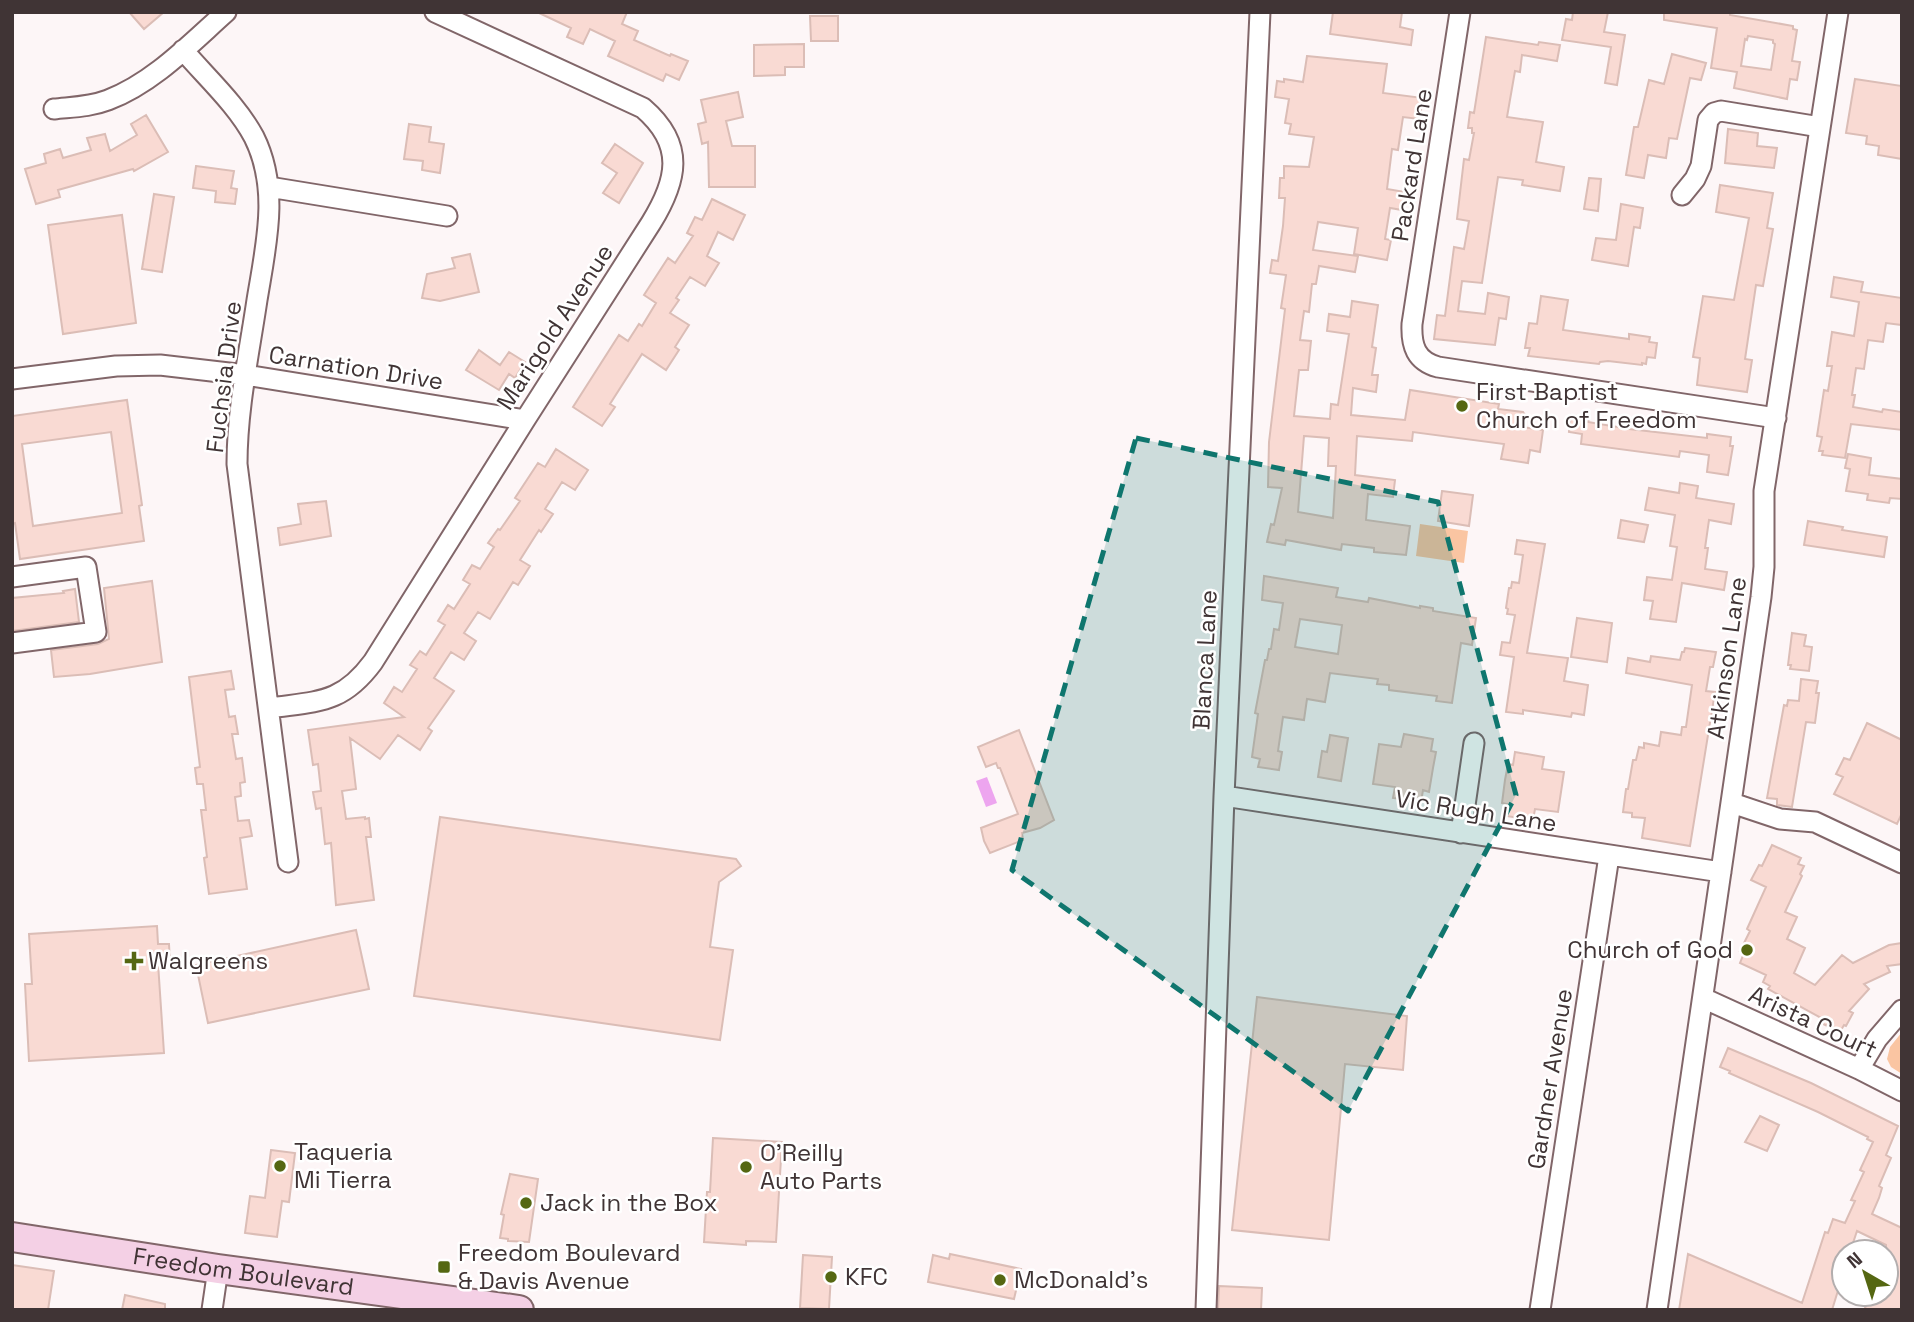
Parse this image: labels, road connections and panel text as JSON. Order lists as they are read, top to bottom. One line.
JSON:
{"streets":{"main road":["Freedom Boulevard"],"street":["Packard Lane","Marigold Avenue","Carnation Drive","Fuchsia Drive","Atkinson Lane","Blanca Lane","Vic Rugh Lane","Arista Court","Gardner Avenue"]},"crossings":[["Packard Lane","Atkinson Lane"],["Marigold Avenue","Carnation Drive"],["Marigold Avenue","Fuchsia Drive"],["Carnation Drive","Fuchsia Drive"],["Atkinson Lane","Vic Rugh Lane"],["Atkinson Lane","Arista Court"],["Blanca Lane","Vic Rugh Lane"],["Vic Rugh Lane","Gardner Avenue"]],"places":{"other":["First Baptist Church of Freedom","Church of God","Taqueria Mi Tierra","O'Reilly Auto Parts","Jack in the Box","KFC","McDonald's"],"health":["Walgreens"],"transit":["Freedom Boulevard & Davis Avenue"]},"north":"top left"}
